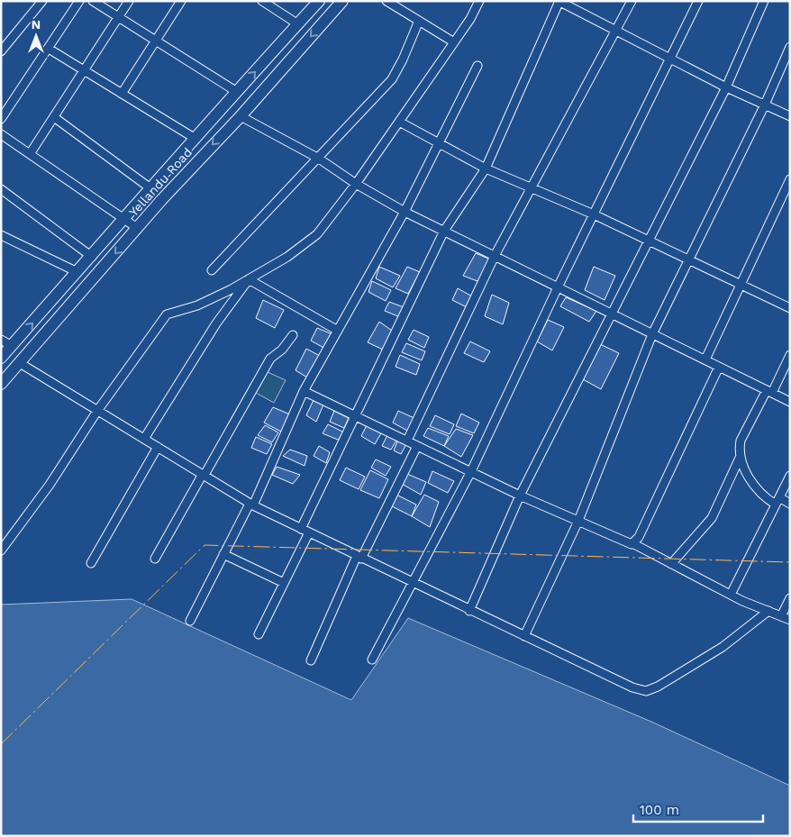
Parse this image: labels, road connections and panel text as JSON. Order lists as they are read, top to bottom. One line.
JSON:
{"streets":{"main road":["Yellandu Road"]},"scale_bar":"100 m","north":"top"}
